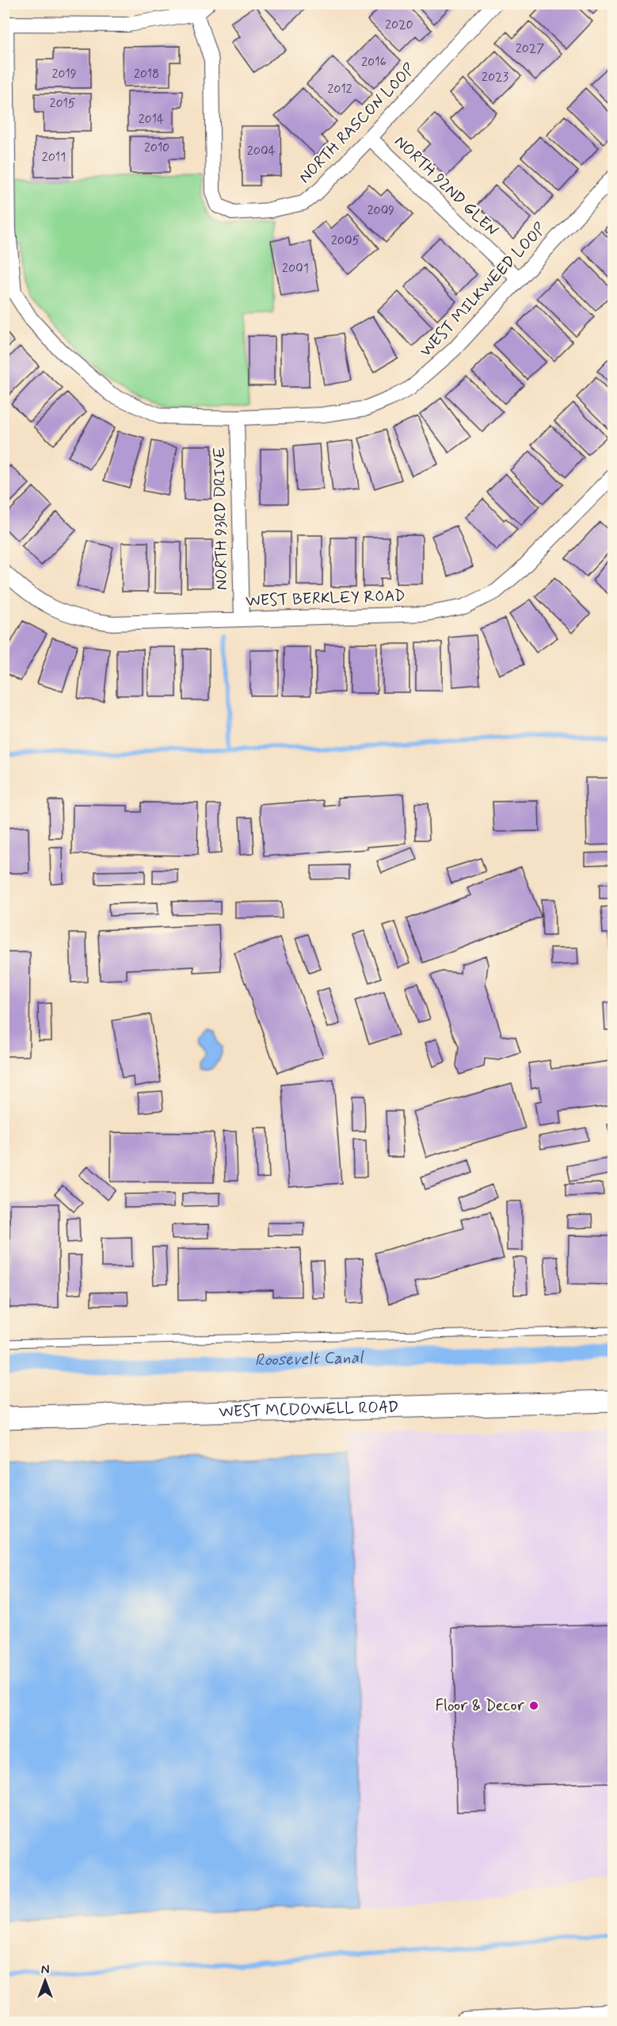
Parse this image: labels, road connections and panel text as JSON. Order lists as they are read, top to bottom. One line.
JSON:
{"streets":{"main road":["WEST MCDOWELL ROAD"],"street":["NORTH RASCON LOOP","NORTH 92ND GLEN","WEST MILKWEED LOOP","NORTH 93RD DRIVE","WEST BERKLEY ROAD"]},"crossings":[["NORTH RASCON LOOP","NORTH 92ND GLEN"],["NORTH RASCON LOOP","WEST MILKWEED LOOP"],["NORTH 92ND GLEN","WEST MILKWEED LOOP"],["WEST MILKWEED LOOP","NORTH 93RD DRIVE"],["NORTH 93RD DRIVE","WEST BERKLEY ROAD"]],"water":["Roosevelt Canal"],"places":["Floor & Decor"],"house_numbers":["2020","2027","2016","2019","2018","2023","2012","2015","2014","2010","2004","2011","2009","2005","2001"],"north":"top"}
